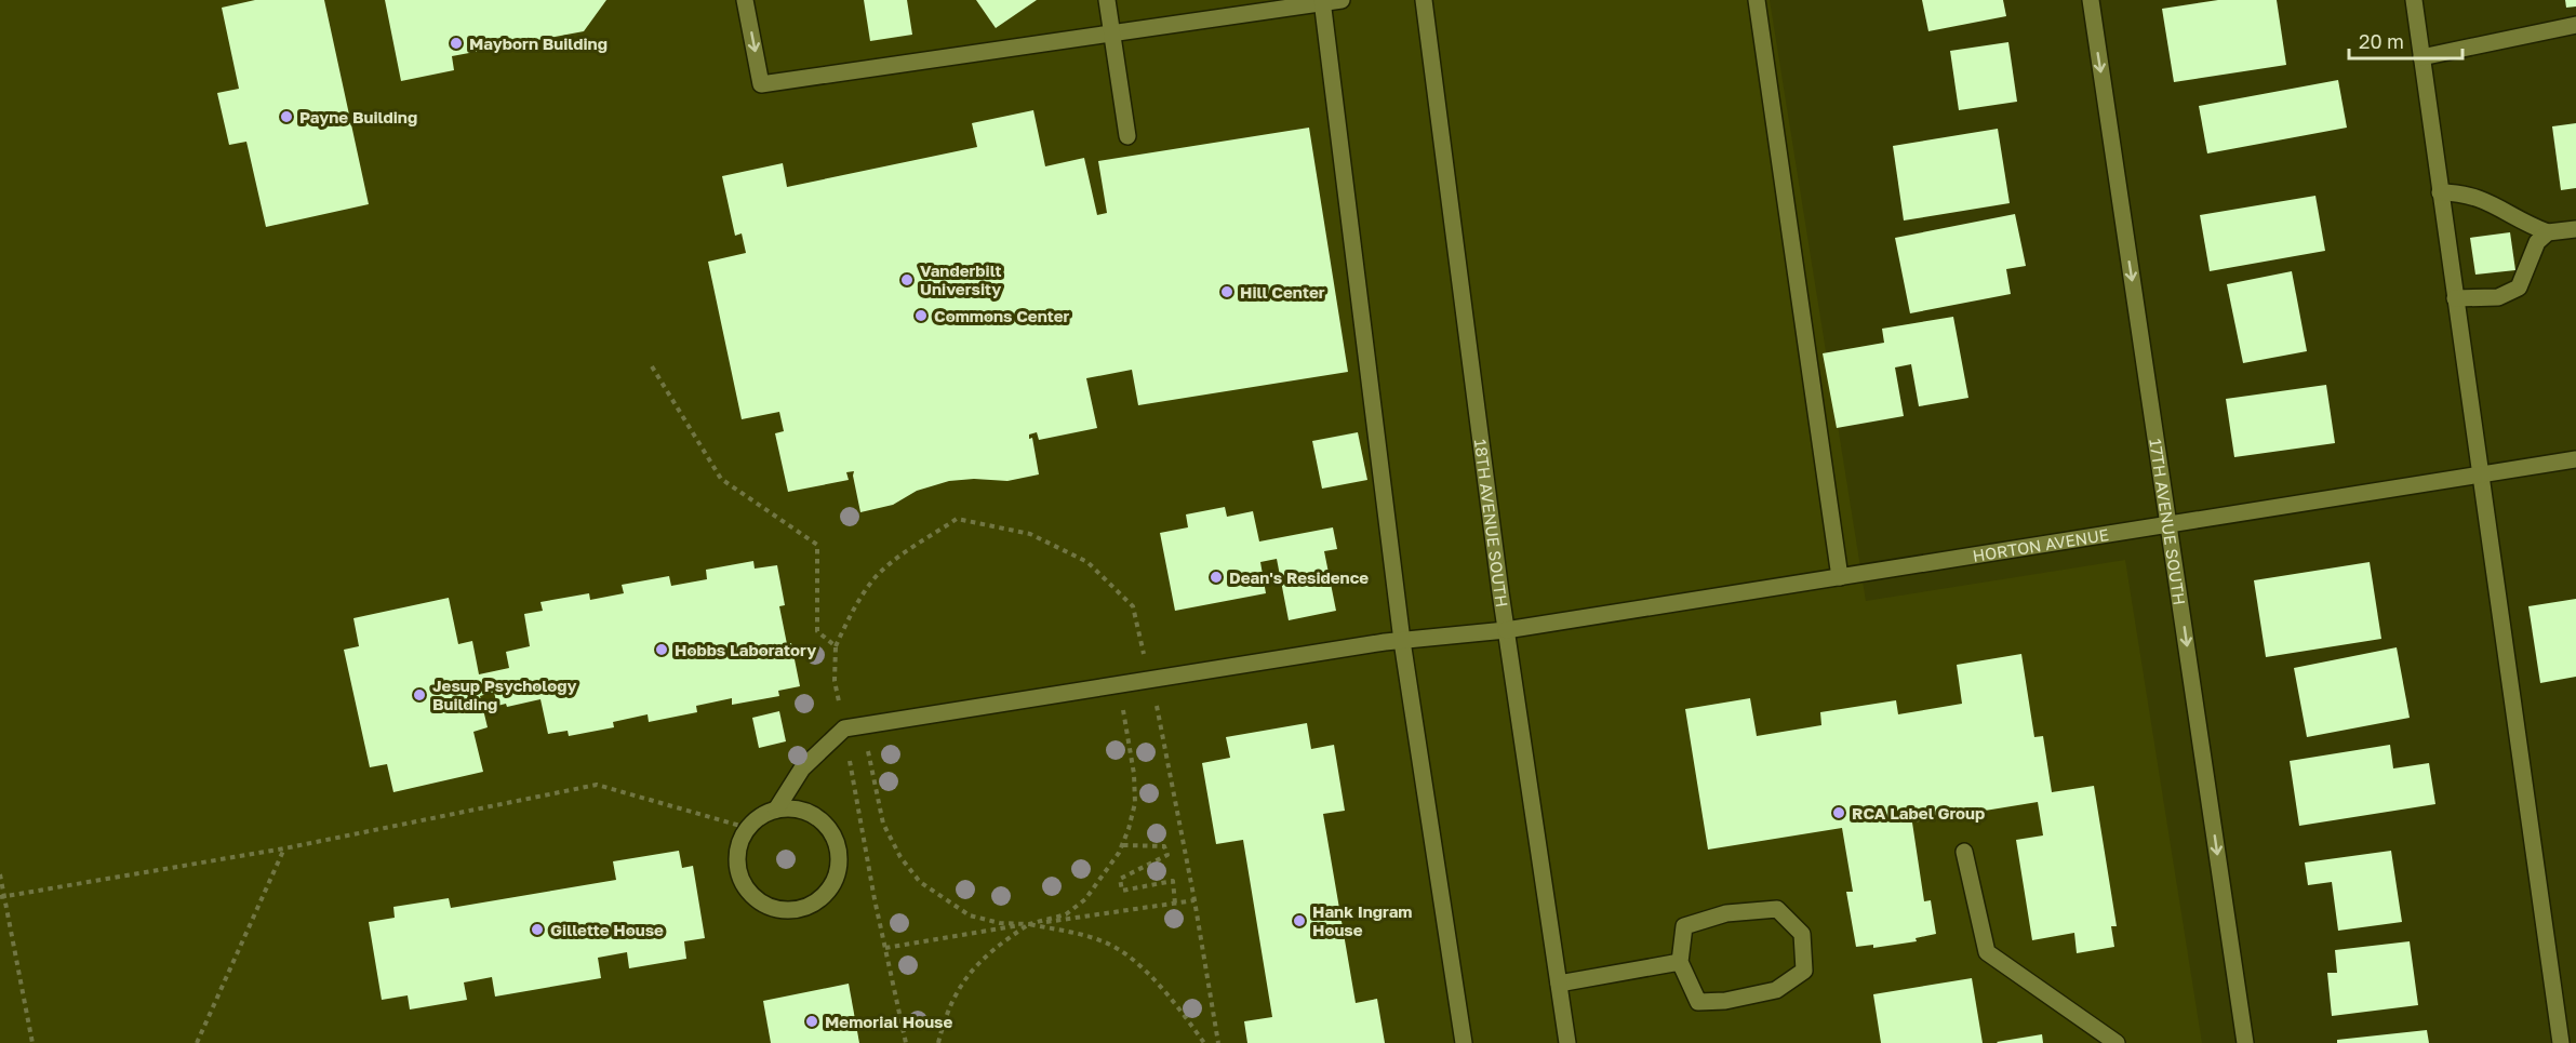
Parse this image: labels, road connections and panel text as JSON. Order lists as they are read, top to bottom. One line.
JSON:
{"streets":{"street":["17TH AVENUE SOUTH","18TH AVENUE SOUTH","HORTON AVENUE"]},"crossings":[["17TH AVENUE SOUTH","HORTON AVENUE"],["18TH AVENUE SOUTH","HORTON AVENUE"]],"one_way":["17TH AVENUE SOUTH"],"places":["Mayborn Building","Payne Building","Vanderbilt University","Hill Center","Commons Center","Dean's Residence","Hobbs Laboratory","Jesup Psychology Building","RCA Label Group","Hank Ingram House","Gillette House","Memorial House"],"scale_bar":"20 m"}
